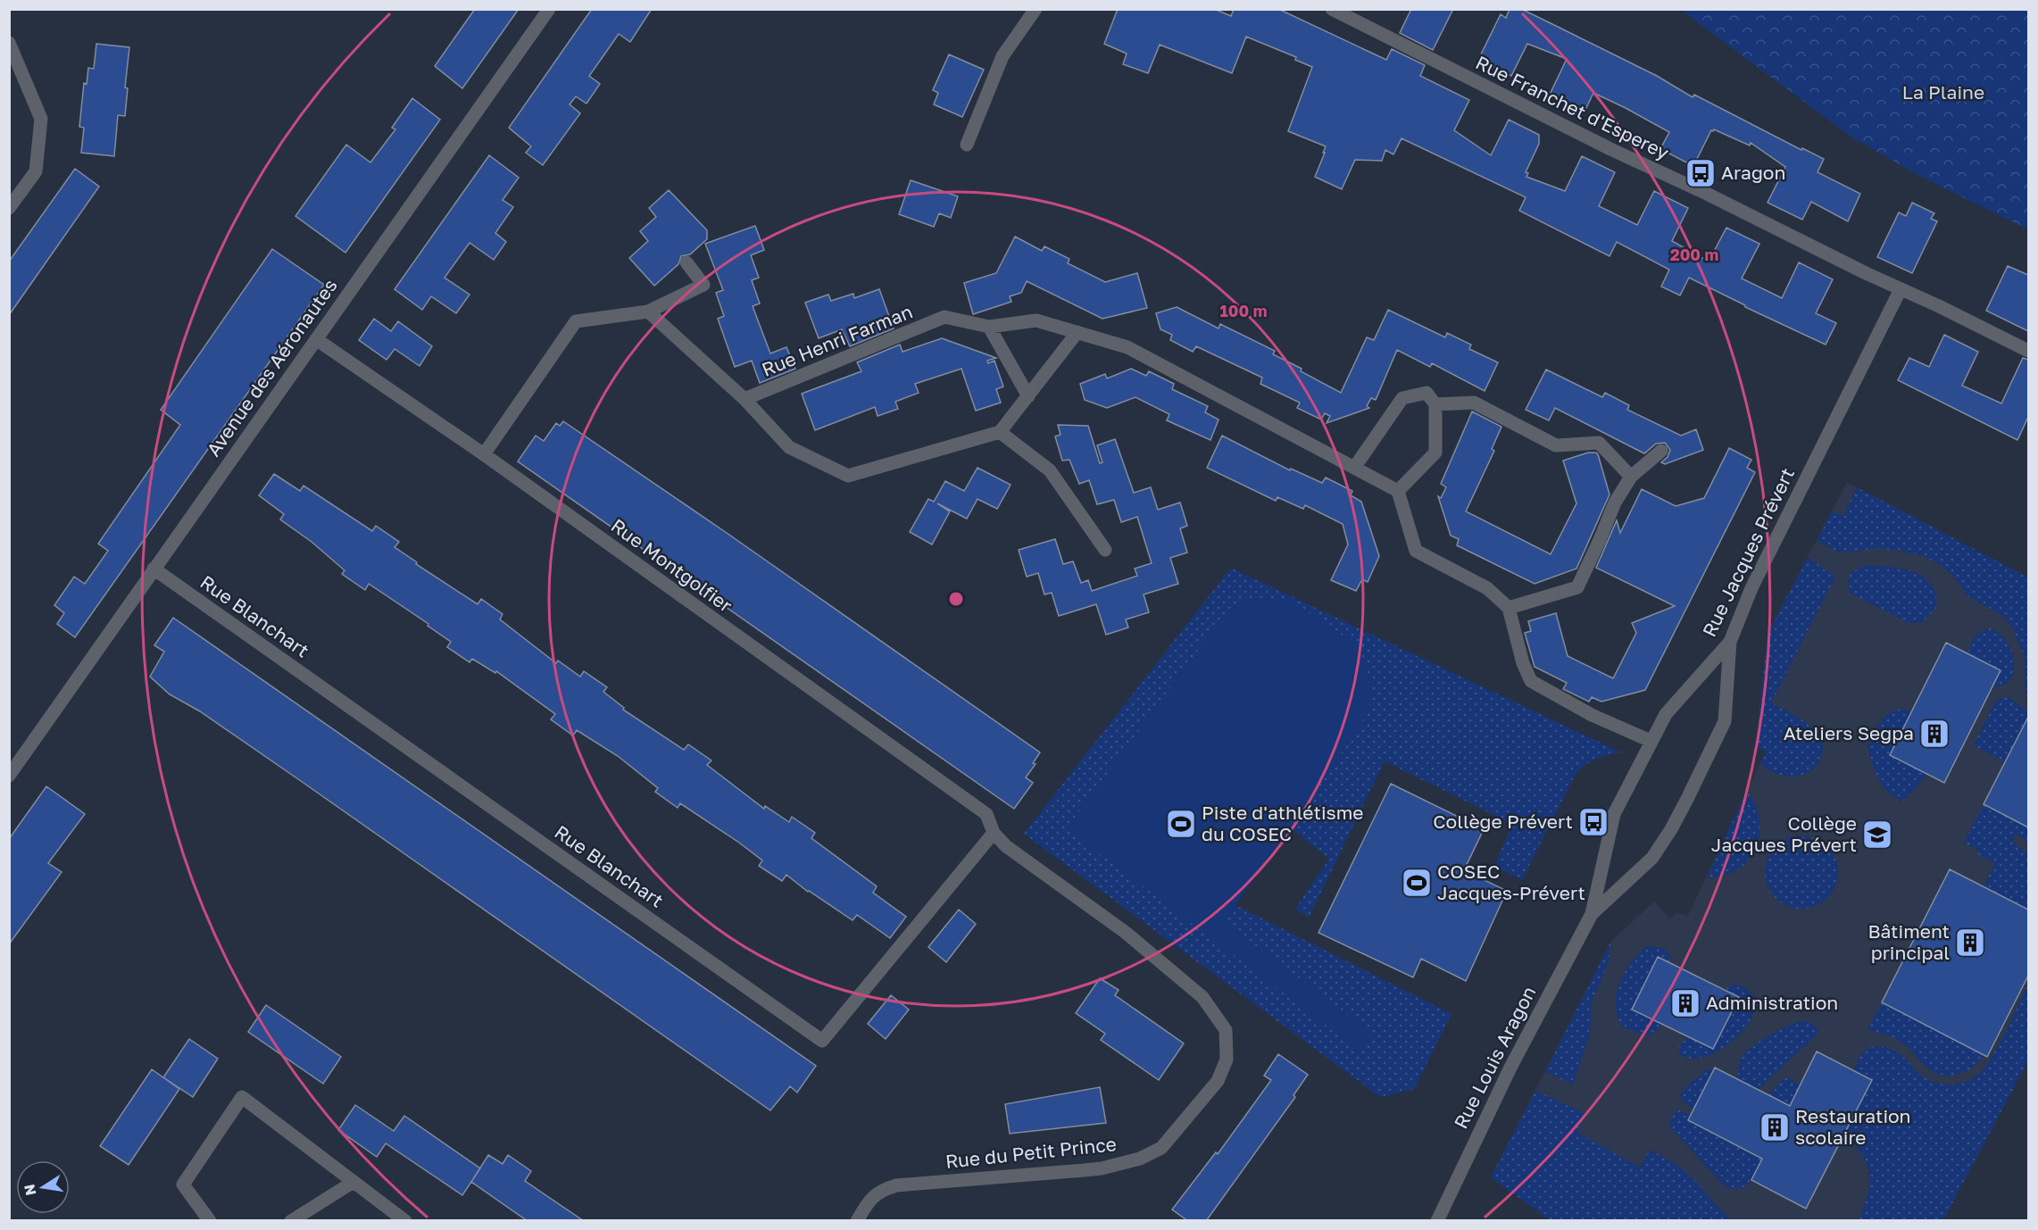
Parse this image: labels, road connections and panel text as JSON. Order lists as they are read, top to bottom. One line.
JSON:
{"streets":{"street":["Rue Franchet d'Esperey","Rue Henri Farman","Avenue des Aéronautes","Rue Jacques Prévert","Rue Montgolfier","Rue Blanchart","Rue Louis Aragon","Rue du Petit Prince"]},"crossings":[["Rue Franchet d'Esperey","Rue Jacques Prévert"],["Avenue des Aéronautes","Rue Montgolfier"],["Avenue des Aéronautes","Rue Blanchart"],["Rue Jacques Prévert","Rue Louis Aragon"],["Rue Montgolfier","Rue Blanchart"],["Rue Montgolfier","Rue du Petit Prince"],["Rue Blanchart","Rue du Petit Prince"]],"parks":["La Plaine"],"places":{"bus stop":["Aragon","Collège Prévert"],"building":["Ateliers Segpa","Bâtiment principal","Administration","Restauration scolaire"],"sports":["Piste d'athlétisme du COSEC","COSEC Jacques-Prévert"],"school or university":["Collège Jacques Prévert"]},"north":"left","rings":["200 m","100 m"]}
